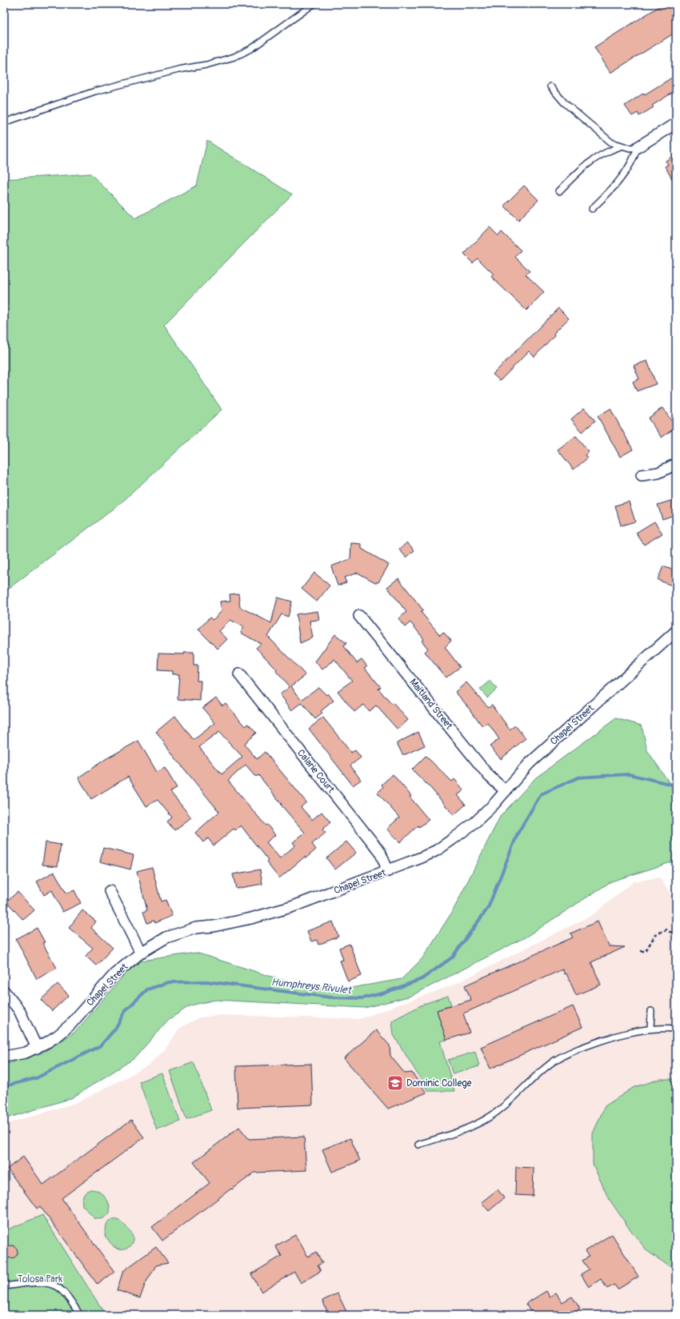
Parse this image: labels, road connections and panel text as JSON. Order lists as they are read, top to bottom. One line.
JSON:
{"streets":{"street":["Maitland Street","Chapel Street","Calarie Court"]},"crossings":[["Maitland Street","Chapel Street"],["Chapel Street","Calarie Court"]],"water":["Humphreys Rivulet"],"parks":["Tolosa Park"],"places":{"school or university":["Dominic College"]}}
